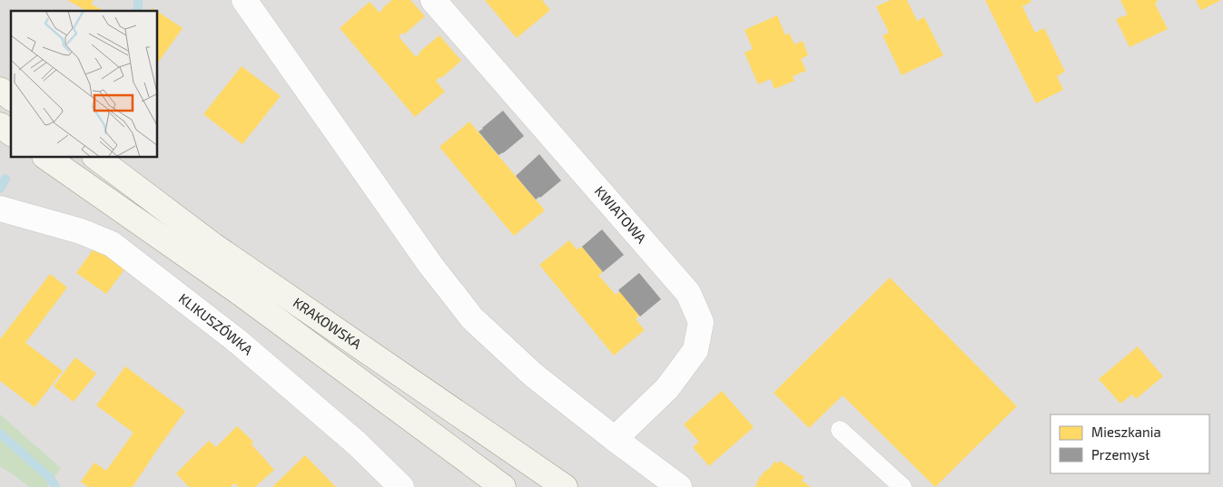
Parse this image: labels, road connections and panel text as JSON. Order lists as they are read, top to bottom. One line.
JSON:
{"streets":{"main road":["KRAKOWSKA"],"street":["KWIATOWA","KLIKUSZÓWKA"]},"legend":["Mieszkania","Przemysł"]}
